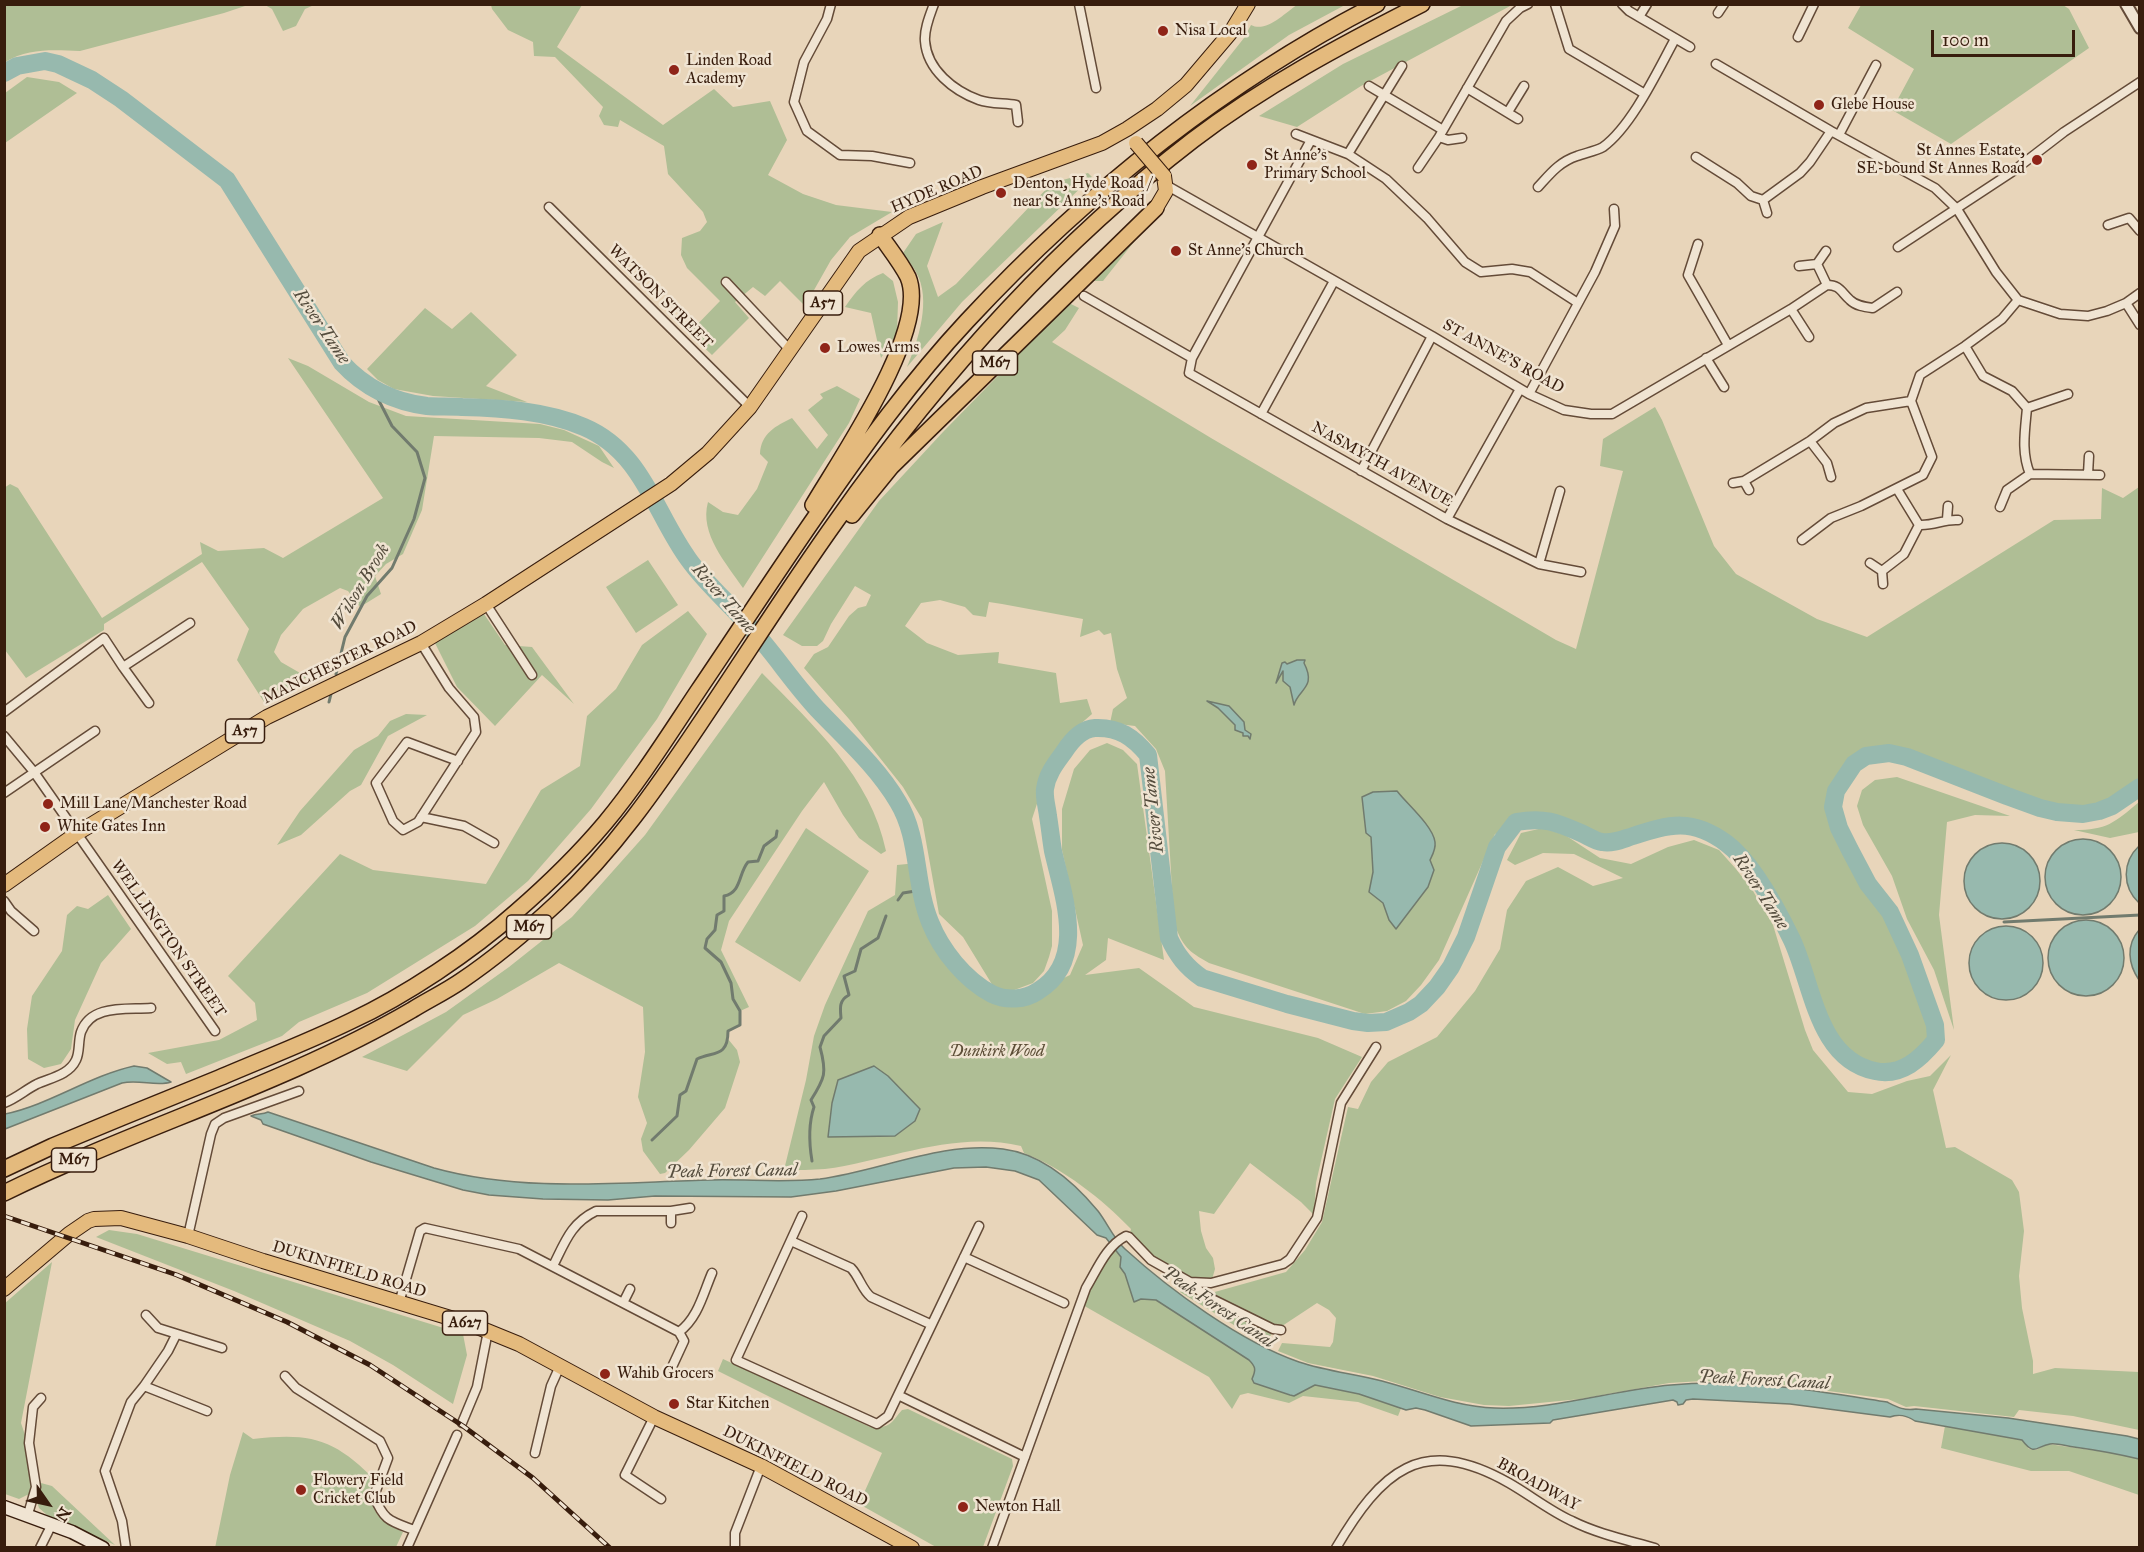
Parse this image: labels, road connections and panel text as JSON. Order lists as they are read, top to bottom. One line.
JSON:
{"streets":{"highway":["M67"],"main road":["HYDE ROAD","A57","ST ANNE'S ROAD","MANCHESTER ROAD","DUKINFIELD ROAD","A627"],"street":["WATSON STREET","NASMYTH AVENUE","WELLINGTON STREET","BROADWAY"]},"crossings":[["HYDE ROAD","WATSON STREET"],["HYDE ROAD","ST ANNE'S ROAD"],["HYDE ROAD","M67"],["HYDE ROAD","MANCHESTER ROAD"],["MANCHESTER ROAD","WELLINGTON STREET"]],"water":["River Tame","Wilson Brook","Peak Forest Canal"],"parks":["Dunkirk Wood"],"places":["Nisa Local","Linden Road Academy","Glebe House","St Annes Estate, SE-bound St Annes Road","St Anne's Primary School","Denton, Hyde Road / near St Anne's Road","St Anne's Church","Lowes Arms","Mill Lane/Manchester Road","White Gates Inn","Wahib Grocers","Star Kitchen","Flowery Field Cricket Club","Newton Hall"],"scale_bar":"100 m","north":"bottom right"}
